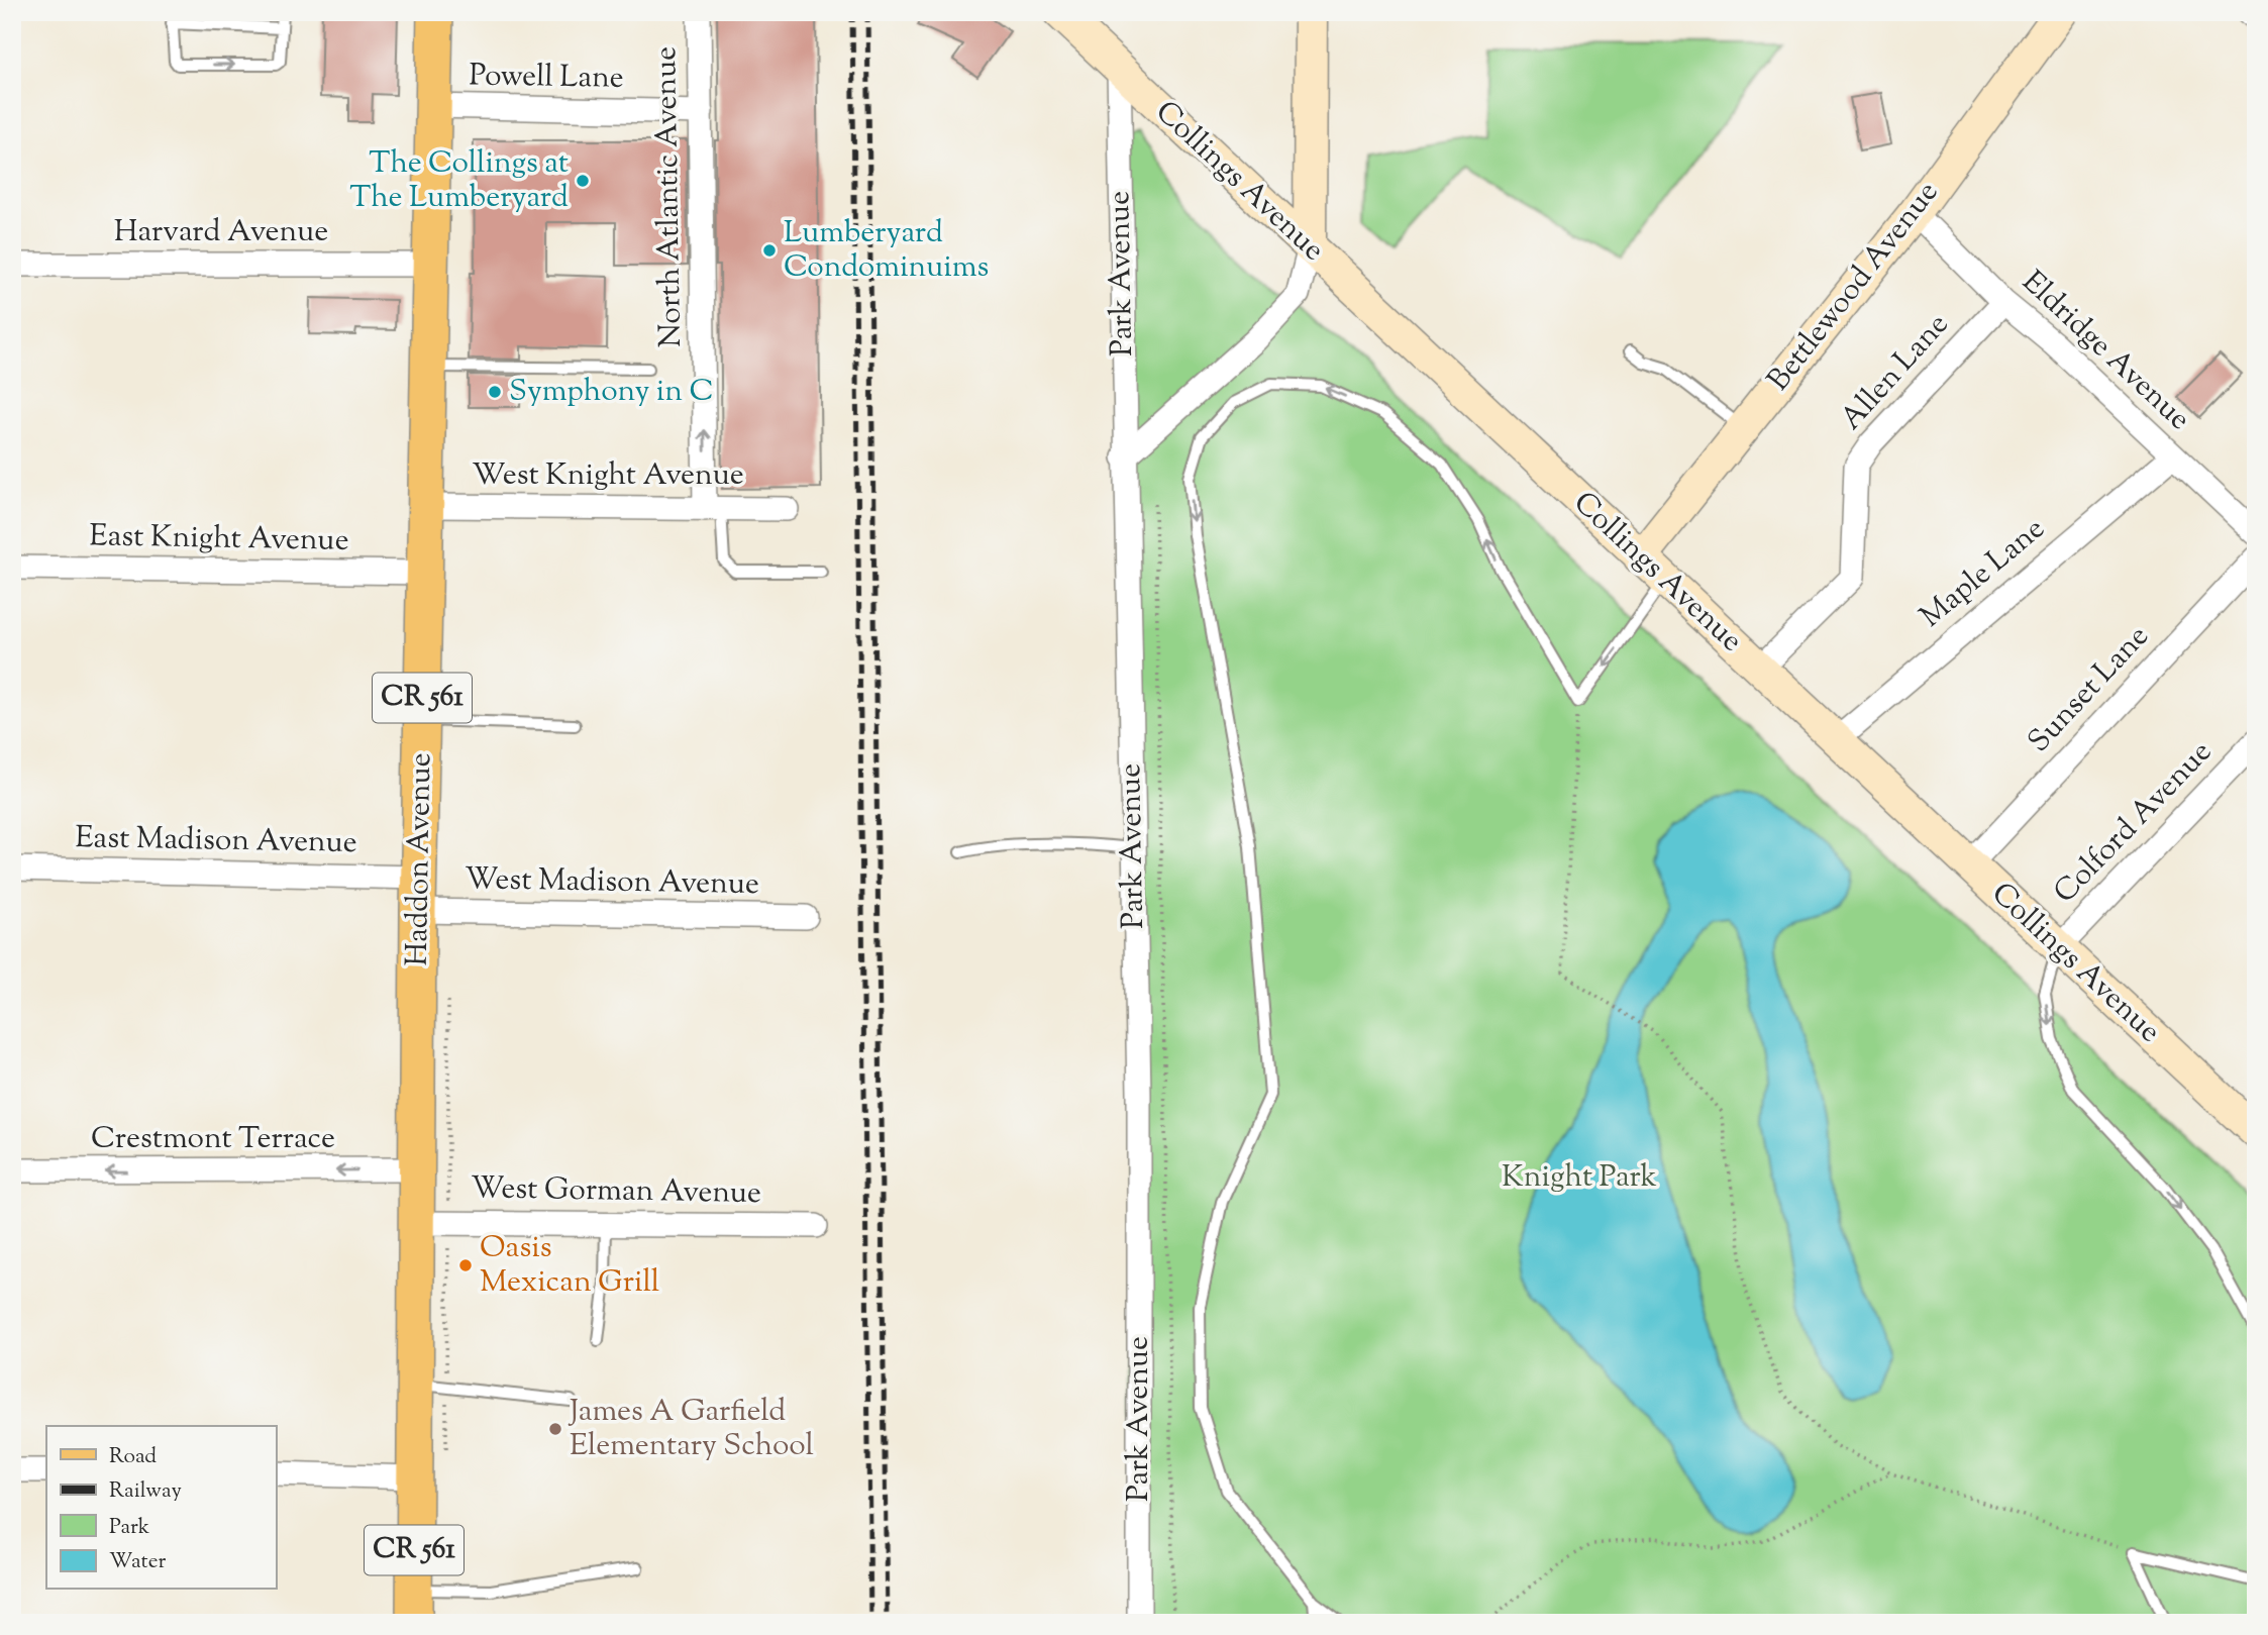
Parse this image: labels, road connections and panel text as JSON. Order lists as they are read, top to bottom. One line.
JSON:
{"streets":{"main road":["Collings Avenue","Bettlewood Avenue","CR 561","Haddon Avenue"],"street":["Powell Lane","North Atlantic Avenue","Harvard Avenue","Park Avenue","Eldridge Avenue","Allen Lane","West Knight Avenue","East Knight Avenue","Maple Lane","Sunset Lane","Colford Avenue","East Madison Avenue","West Madison Avenue","Crestmont Terrace","West Gorman Avenue"]},"crossings":[["Powell Lane","North Atlantic Avenue"],["Powell Lane","Haddon Avenue"],["Collings Avenue","Park Avenue"],["Collings Avenue","Bettlewood Avenue"],["Collings Avenue","Allen Lane"],["Collings Avenue","Maple Lane"],["Collings Avenue","Sunset Lane"],["Collings Avenue","Colford Avenue"],["North Atlantic Avenue","West Knight Avenue"],["Harvard Avenue","Haddon Avenue"],["Bettlewood Avenue","Eldridge Avenue"],["Eldridge Avenue","Allen Lane"],["Eldridge Avenue","Maple Lane"],["West Knight Avenue","Haddon Avenue"],["East Knight Avenue","Haddon Avenue"],["East Madison Avenue","Haddon Avenue"],["East Madison Avenue","West Madison Avenue"],["Haddon Avenue","West Madison Avenue"],["Haddon Avenue","Crestmont Terrace"],["Haddon Avenue","West Gorman Avenue"]],"one_way":["North Atlantic Avenue","Crestmont Terrace"],"parks":["Knight Park"],"places":["The Collings at The Lumberyard","Lumberyard Condominuims","Symphony in C","Oasis Mexican Grill","James A Garfield Elementary School"],"legend":["Road","Railway","Park","Water"]}
